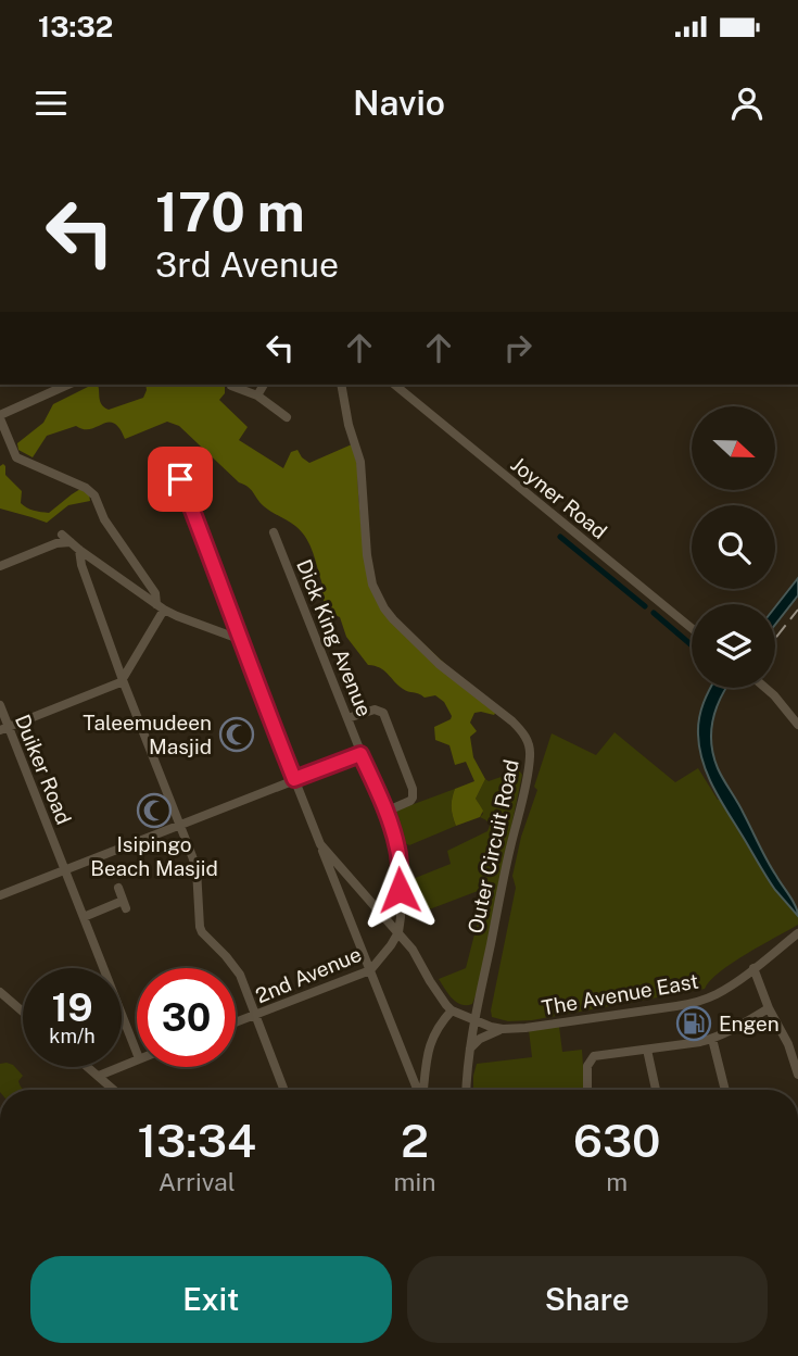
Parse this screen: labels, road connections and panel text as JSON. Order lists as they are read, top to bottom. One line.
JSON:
{"streets":{"street":["Joyner Road","Dick King Avenue","Duiker Road","Outer Circuit Road","2nd Avenue","The Avenue East"]},"crossings":[["Dick King Avenue","2nd Avenue"],["Outer Circuit Road","The Avenue East"]],"places":{"mosque":["Taleemudeen Masjid","Isipingo Beach Masjid"],"fuel station":["Engen"]},"north":"right","page":{"status":"13:32","header":"Navio","turn":["170 m","3rd Avenue"],"speed":"19 km/h","limit":"30","eta":["13:34","Arrival","2","min","630","m"],"buttons":["Exit","Share"]}}
